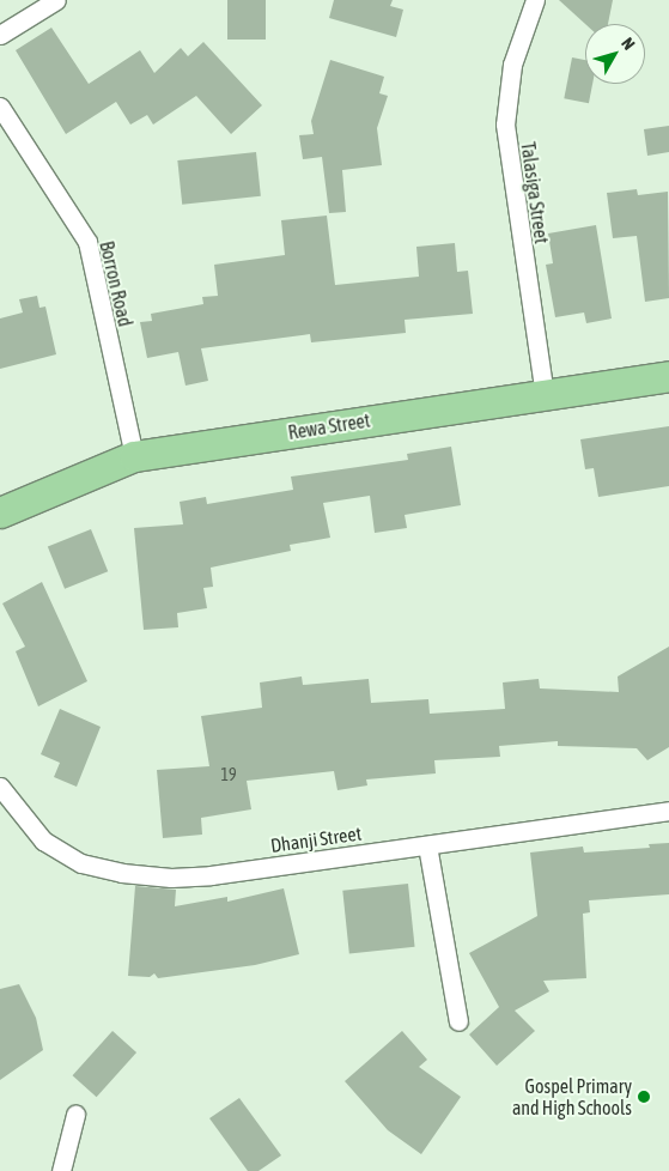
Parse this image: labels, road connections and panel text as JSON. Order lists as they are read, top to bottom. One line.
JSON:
{"streets":{"main road":["Rewa Street"],"street":["Talasiga Street","Borron Road","Dhanji Street"]},"crossings":[["Talasiga Street","Rewa Street"],["Borron Road","Rewa Street"]],"places":["Gospel Primary and High Schools"],"house_numbers":["19"],"north":"top right"}
